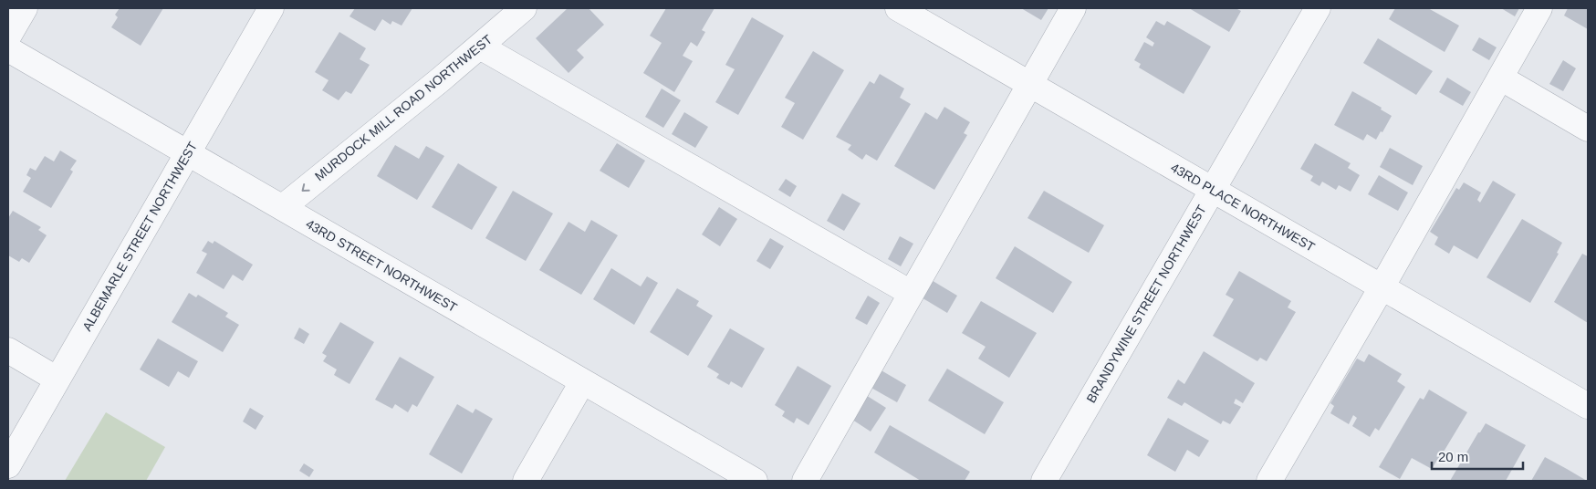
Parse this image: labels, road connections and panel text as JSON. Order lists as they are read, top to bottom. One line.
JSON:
{"streets":{"street":["MURDOCK MILL ROAD NORTHWEST","43RD PLACE NORTHWEST","ALBEMARLE STREET NORTHWEST","43RD STREET NORTHWEST","BRANDYWINE STREET NORTHWEST"]},"crossings":[["MURDOCK MILL ROAD NORTHWEST","43RD STREET NORTHWEST"],["43RD PLACE NORTHWEST","BRANDYWINE STREET NORTHWEST"],["ALBEMARLE STREET NORTHWEST","43RD STREET NORTHWEST"]],"one_way":["MURDOCK MILL ROAD NORTHWEST"],"scale_bar":"20 m"}
